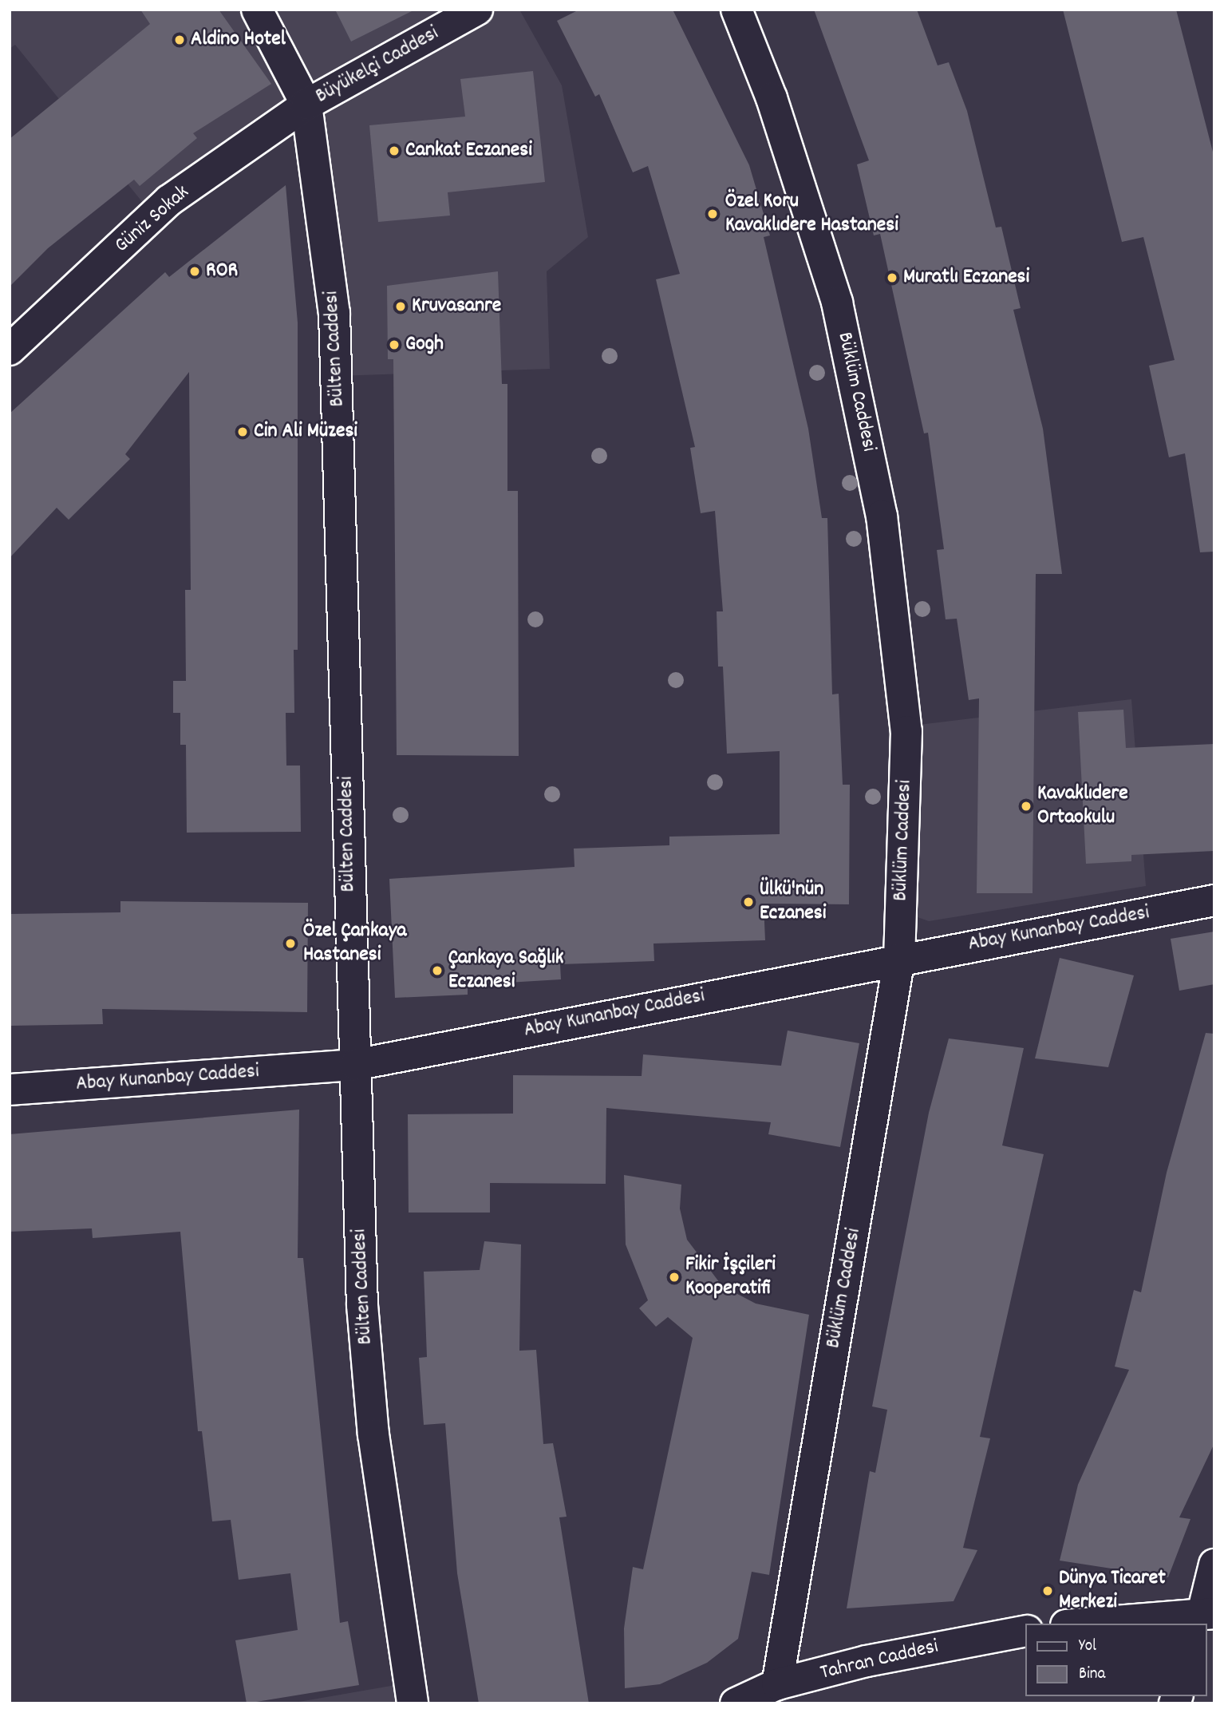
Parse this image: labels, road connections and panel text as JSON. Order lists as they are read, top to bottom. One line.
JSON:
{"streets":{"street":["Büyükelçi Caddesi","Güniz Sokak","Bülten Caddesi","Büklüm Caddesi","Abay Kunanbay Caddesi","Tahran Caddesi"]},"crossings":[["Büyükelçi Caddesi","Güniz Sokak"],["Büyükelçi Caddesi","Bülten Caddesi"],["Güniz Sokak","Bülten Caddesi"],["Bülten Caddesi","Abay Kunanbay Caddesi"],["Büklüm Caddesi","Abay Kunanbay Caddesi"],["Büklüm Caddesi","Tahran Caddesi"]],"places":["Aldino Hotel","Cankat Eczanesi","Özel Koru Kavaklıdere Hastanesi","ROR","Muratlı Eczanesi","Kruvasanre","Gogh","Cin Ali Müzesi","Kavaklıdere Ortaokulu","Ülkü'nün Eczanesi","Özel Çankaya Hastanesi","Çankaya Sağlık Eczanesi","Fikir İşçileri Kooperatifi","Dünya Ticaret Merkezi"],"legend":["Yol","Bina"]}
